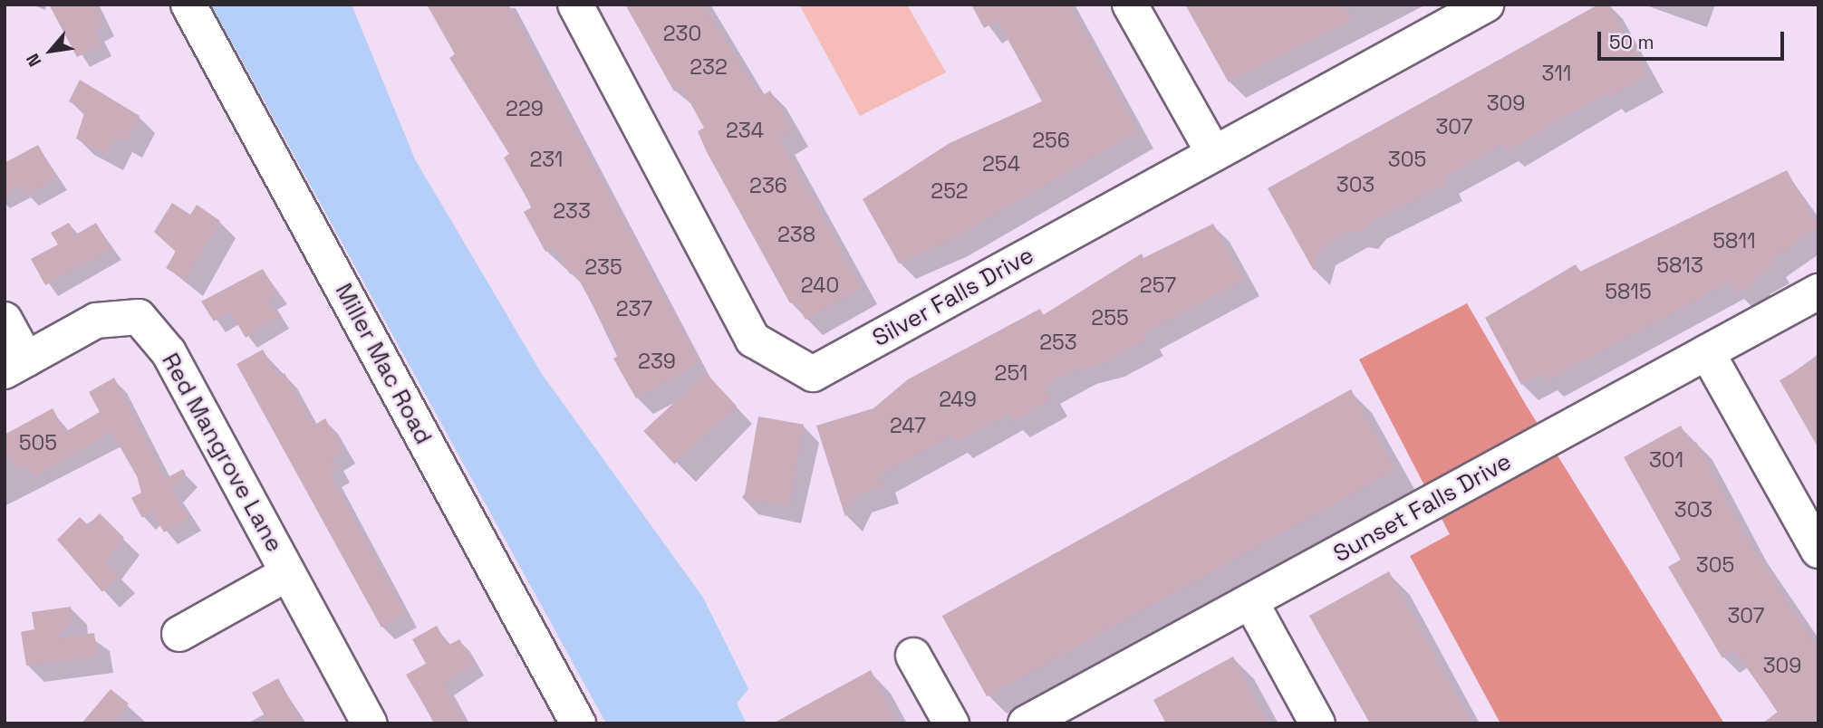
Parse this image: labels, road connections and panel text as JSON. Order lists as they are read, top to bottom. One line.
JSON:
{"streets":{"street":["Silver Falls Drive","Miller Mac Road","Red Mangrove Lane","Sunset Falls Drive"]},"house_numbers":["230","232","311","309","229","307","234","256","231","305","254","303","236","252","233","238","5811","5813","235","240","257","5815","237","255","253","239","251","249","247","505","301","303","305","307","309"],"scale_bar":"50 m","north":"bottom left"}
